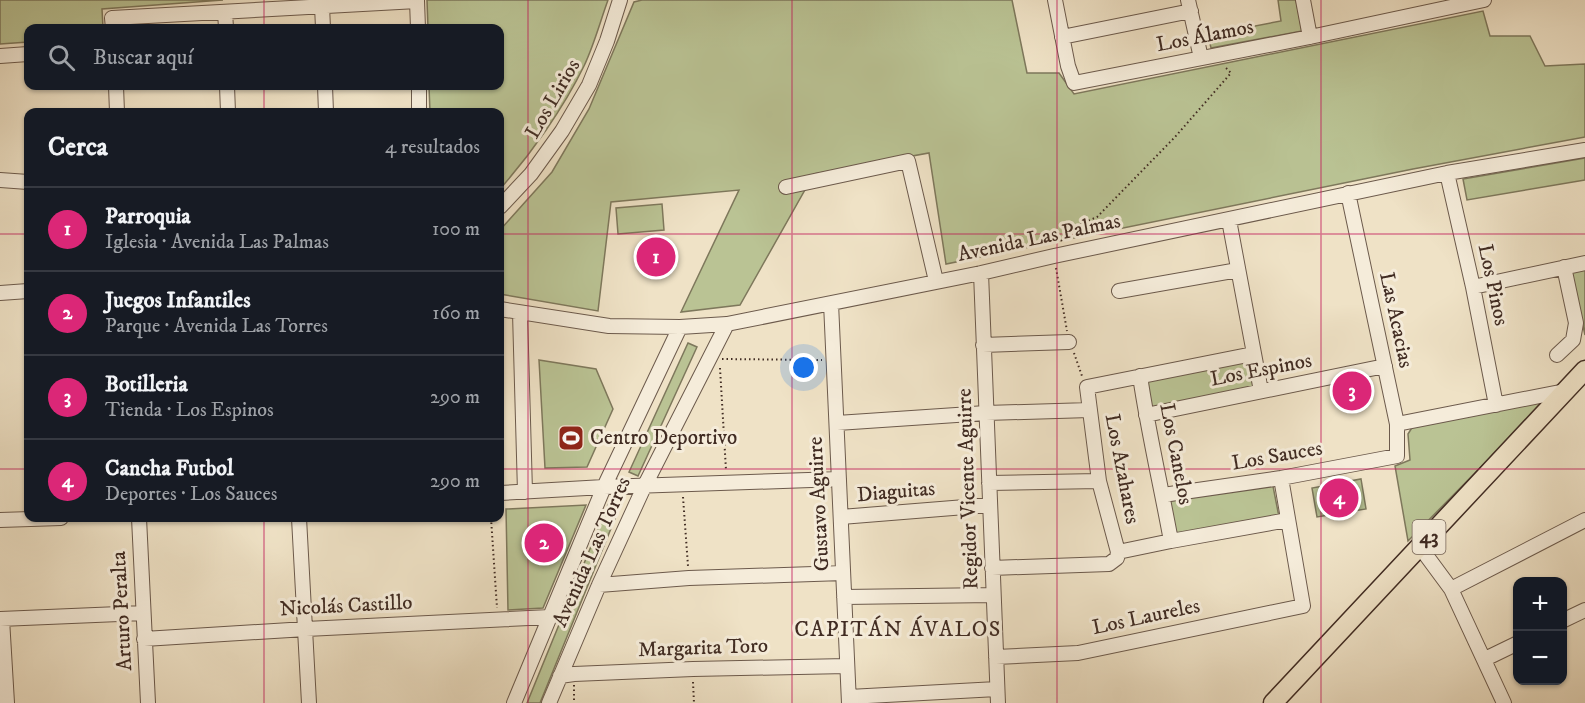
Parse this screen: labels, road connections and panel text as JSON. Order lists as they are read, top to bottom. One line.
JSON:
{"streets":{"main road":["43"],"street":["Los Álamos","Los Lirios","Avenida Las Palmas","Los Pinos","Las Acacias","Los Espinos","Los Canelos","Los Sauces","Los Azahares","Regidor Vicente Aguirre","Diaguitas","Gustavo Aguirre","Avenida Las Torres","Nicolás Castillo","Arturo Peralta","Los Laureles","Margarita Toro"]},"crossings":[["Avenida Las Palmas","Los Pinos"],["Avenida Las Palmas","Las Acacias"],["Avenida Las Palmas","Regidor Vicente Aguirre"],["Avenida Las Palmas","Gustavo Aguirre"],["Avenida Las Palmas","Avenida Las Torres"],["Las Acacias","Los Espinos"],["Las Acacias","Los Sauces"],["Los Espinos","Los Canelos"],["Los Espinos","Los Azahares"],["Los Canelos","Los Sauces"],["Regidor Vicente Aguirre","Diaguitas"],["Regidor Vicente Aguirre","Los Laureles"],["Diaguitas","Gustavo Aguirre"],["Diaguitas","Avenida Las Torres"],["Gustavo Aguirre","Margarita Toro"],["Avenida Las Torres","Nicolás Castillo"],["Avenida Las Torres","Margarita Toro"],["Nicolás Castillo","Arturo Peralta"]],"districts":["CAPITÁN ÁVALOS"],"places":{"sports":["Centro Deportivo"]},"page":{"search":"Buscar aquí","heading":["Cerca","4 resultados"],"list":[{"mark":"1","name":"Parroquia","note":"Iglesia · Avenida Las Palmas","value":"100 m"},{"mark":"2","name":"Juegos Infantiles","note":"Parque · Avenida Las Torres","value":"160 m"},{"mark":"3","name":"Botilleria","note":"Tienda · Los Espinos","value":"290 m"},{"mark":"4","name":"Cancha Futbol","note":"Deportes · Los Sauces","value":"290 m"}],"pins":["1","3","4","2"],"map_buttons":["+","−"]}}
